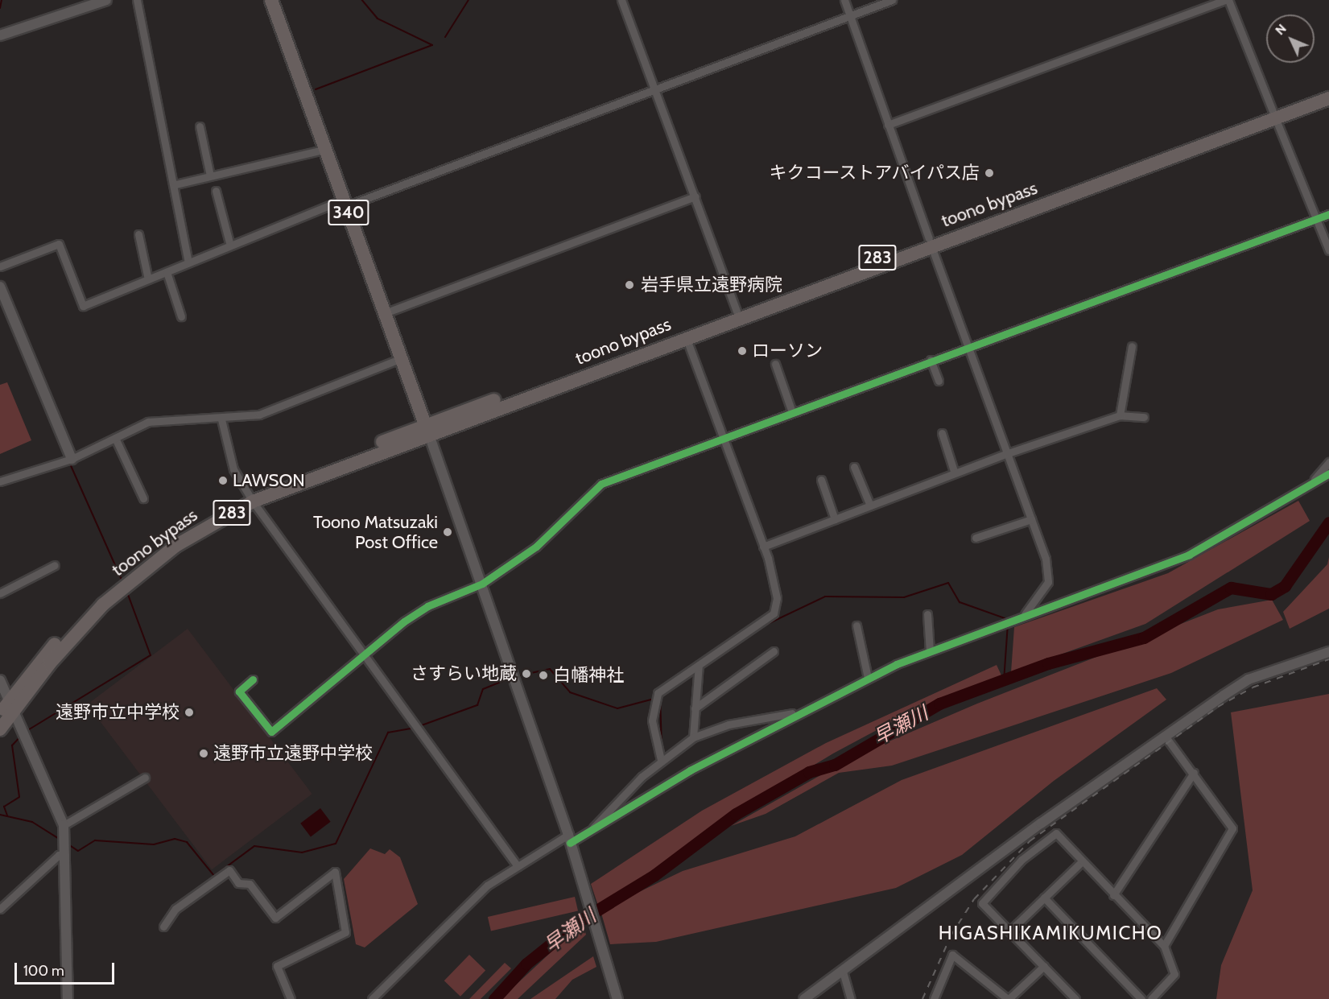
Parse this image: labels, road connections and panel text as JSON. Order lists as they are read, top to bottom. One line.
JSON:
{"streets":{"highway":["toono bypass","340","283"]},"crossings":[["toono bypass","340"]],"districts":["HIGASHIKAMIKUMICHO"],"water":["早瀬川"],"places":["キクコーストアバイパス店","岩手県立遠野病院","ローソン","LAWSON","Toono Matsuzaki Post Office","さすらい地蔵","白幡神社","遠野市立中学校","遠野市立遠野中学校"],"scale_bar":"100 m","north":"top left"}
